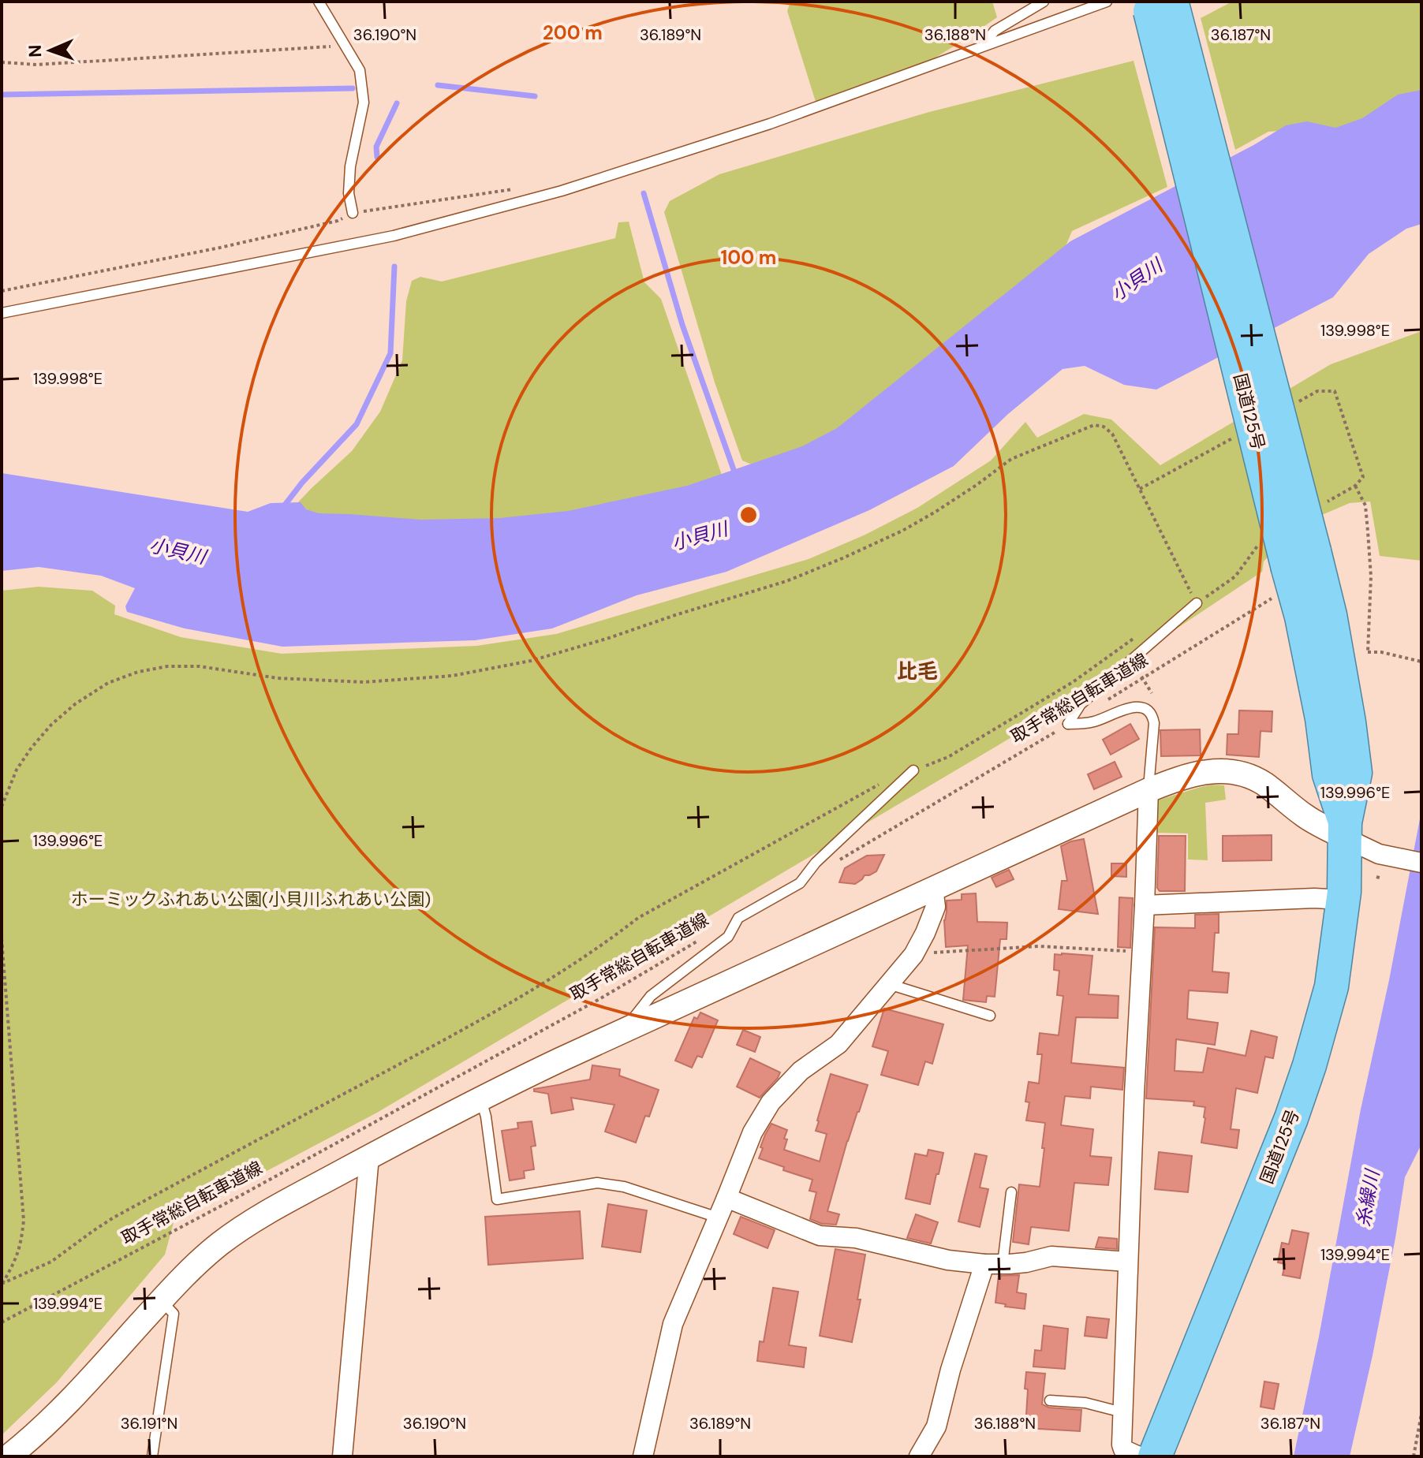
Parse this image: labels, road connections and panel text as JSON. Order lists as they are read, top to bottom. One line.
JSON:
{"streets":{"highway":["国道125号"],"path":["取手常総自転車道線"]},"crossings":[["国道125号","取手常総自転車道線"]],"districts":["比毛"],"water":["小貝川","糸繰川"],"parks":["ホーミックふれあい公園(小貝川ふれあい公園)"],"north":"left","coordinates":["36.190°N","36.189°N","36.188°N","36.187°N","139.998°E","139.996°E","139.994°E","36.191°N"],"rings":["200 m","100 m"]}
